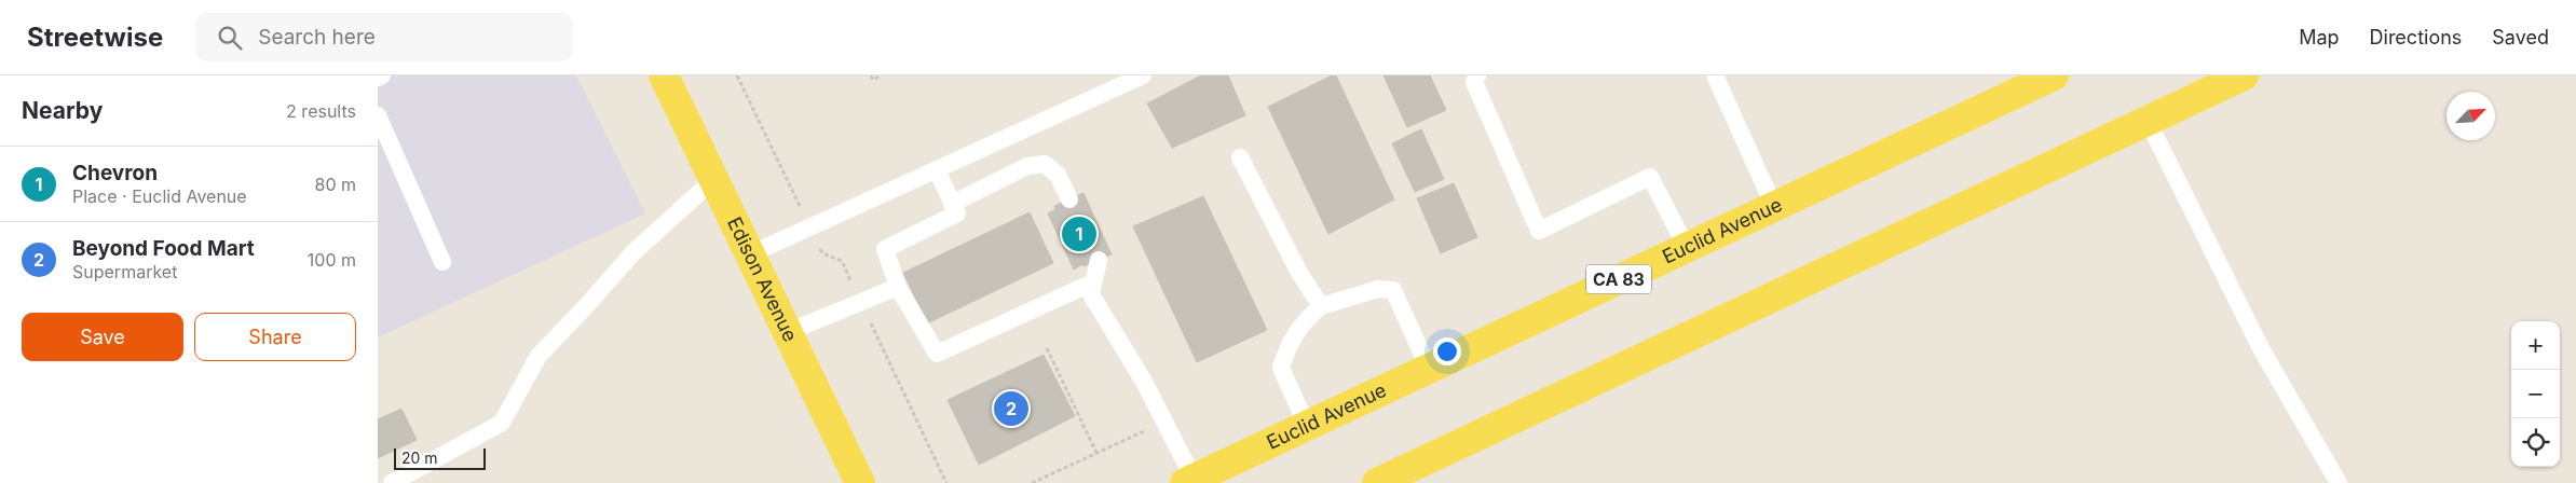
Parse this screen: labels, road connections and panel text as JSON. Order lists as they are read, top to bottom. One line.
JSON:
{"streets":{"main road":["Euclid Avenue","Edison Avenue","CA 83"]},"scale_bar":"20 m","north":"top right","page":{"header":"Streetwise","search":"Search here","nav":["Map","Directions","Saved"],"heading":["Nearby","2 results"],"list":[{"mark":"1","name":"Chevron","note":"Place · Euclid Avenue","value":"80 m"},{"mark":"2","name":"Beyond Food Mart","note":"Supermarket","value":"100 m"}],"pins":["1","2"],"buttons":["Save","Share"],"map_buttons":["+","−"],"scale":"20 m"}}
